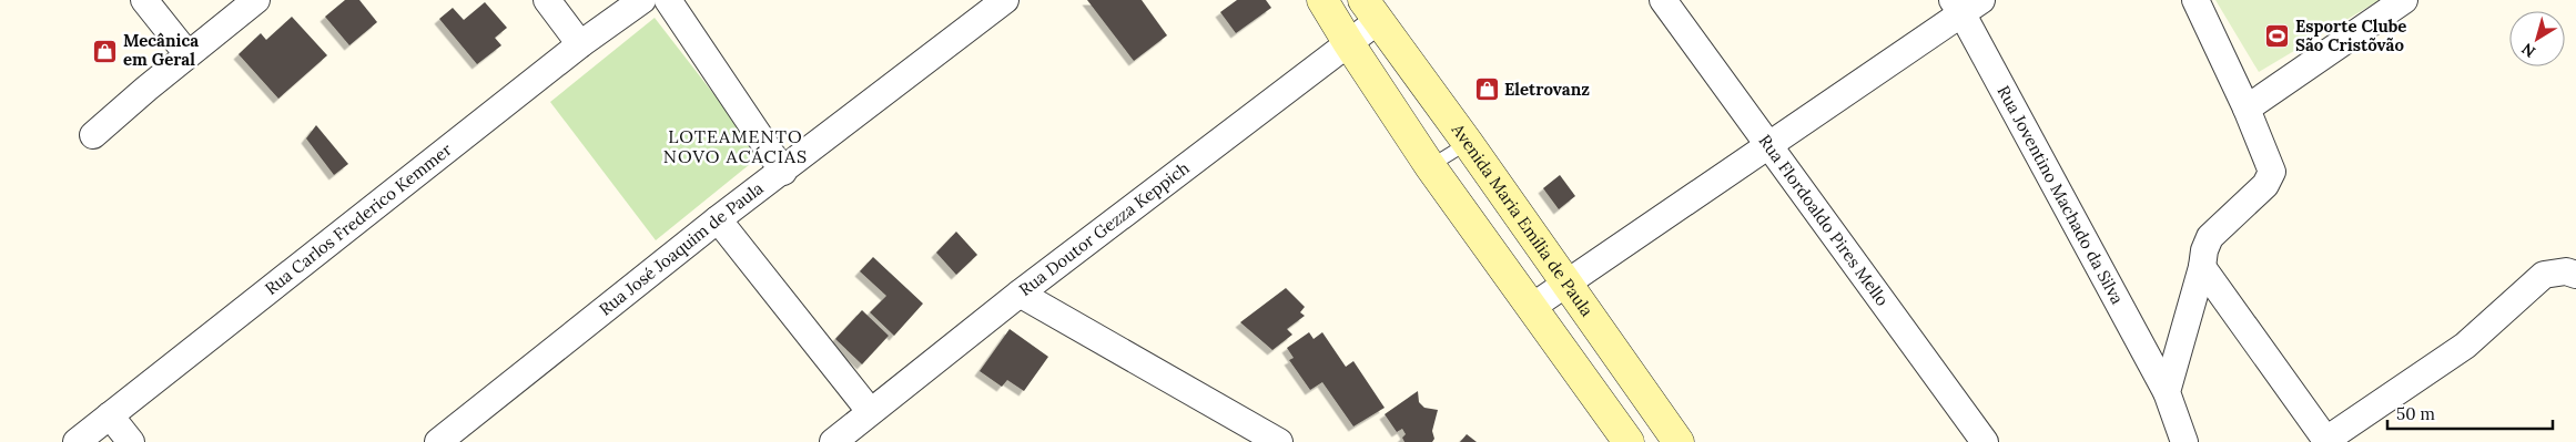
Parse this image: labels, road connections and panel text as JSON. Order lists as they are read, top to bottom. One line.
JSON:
{"streets":{"main road":["Avenida Maria Emília de Paula"],"street":["Rua Joventino Machado da Silva","Rua Carlos Frederico Kemmer","Rua Flordoaldo Pires Mello","Rua Doutor Gezza Keppich","Rua José Joaquim de Paula"]},"crossings":[["Avenida Maria Emília de Paula","Rua Doutor Gezza Keppich"]],"districts":["LOTEAMENTO NOVO ACÁCIAS"],"places":{"sports":["Esporte Clube São Cristõvão"],"shop":["Mecânica em Geral","Eletrovanz"]},"scale_bar":"50 m","north":"bottom left"}
